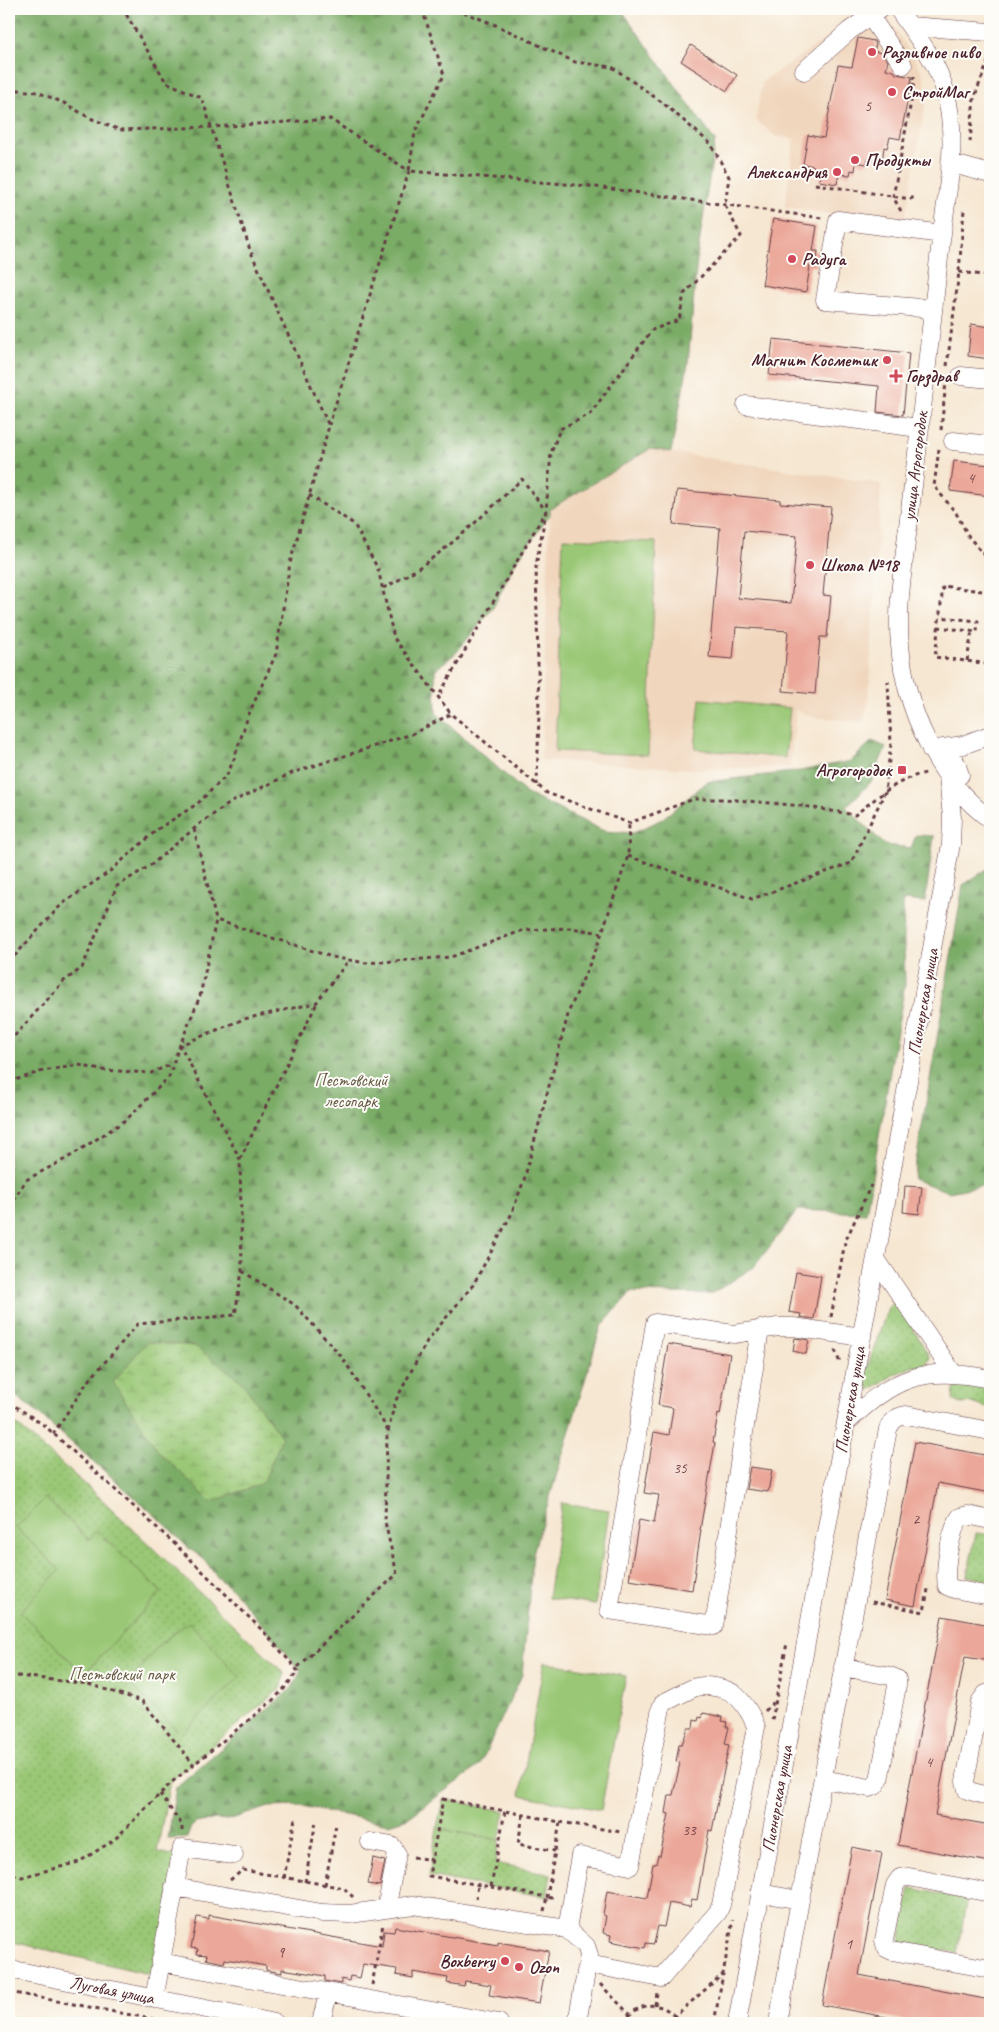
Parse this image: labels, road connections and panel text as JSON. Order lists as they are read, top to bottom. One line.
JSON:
{"streets":{"street":["улица Агрогородок","Пионерская улица","Луговая улица"]},"crossings":[["улица Агрогородок","Пионерская улица"]],"parks":["Пестовский лесопарк","Пестовский парк"],"places":{"other":["Разливное пиво","СтройМаг","Продукты","Александрия","Радуга","Магнит Косметик","Школа №18","Boxberry","Ozon"],"health":["Горздрав"],"transit":["Агрогородок"]},"house_numbers":["5","4","35","2","4","33","1","9"]}
